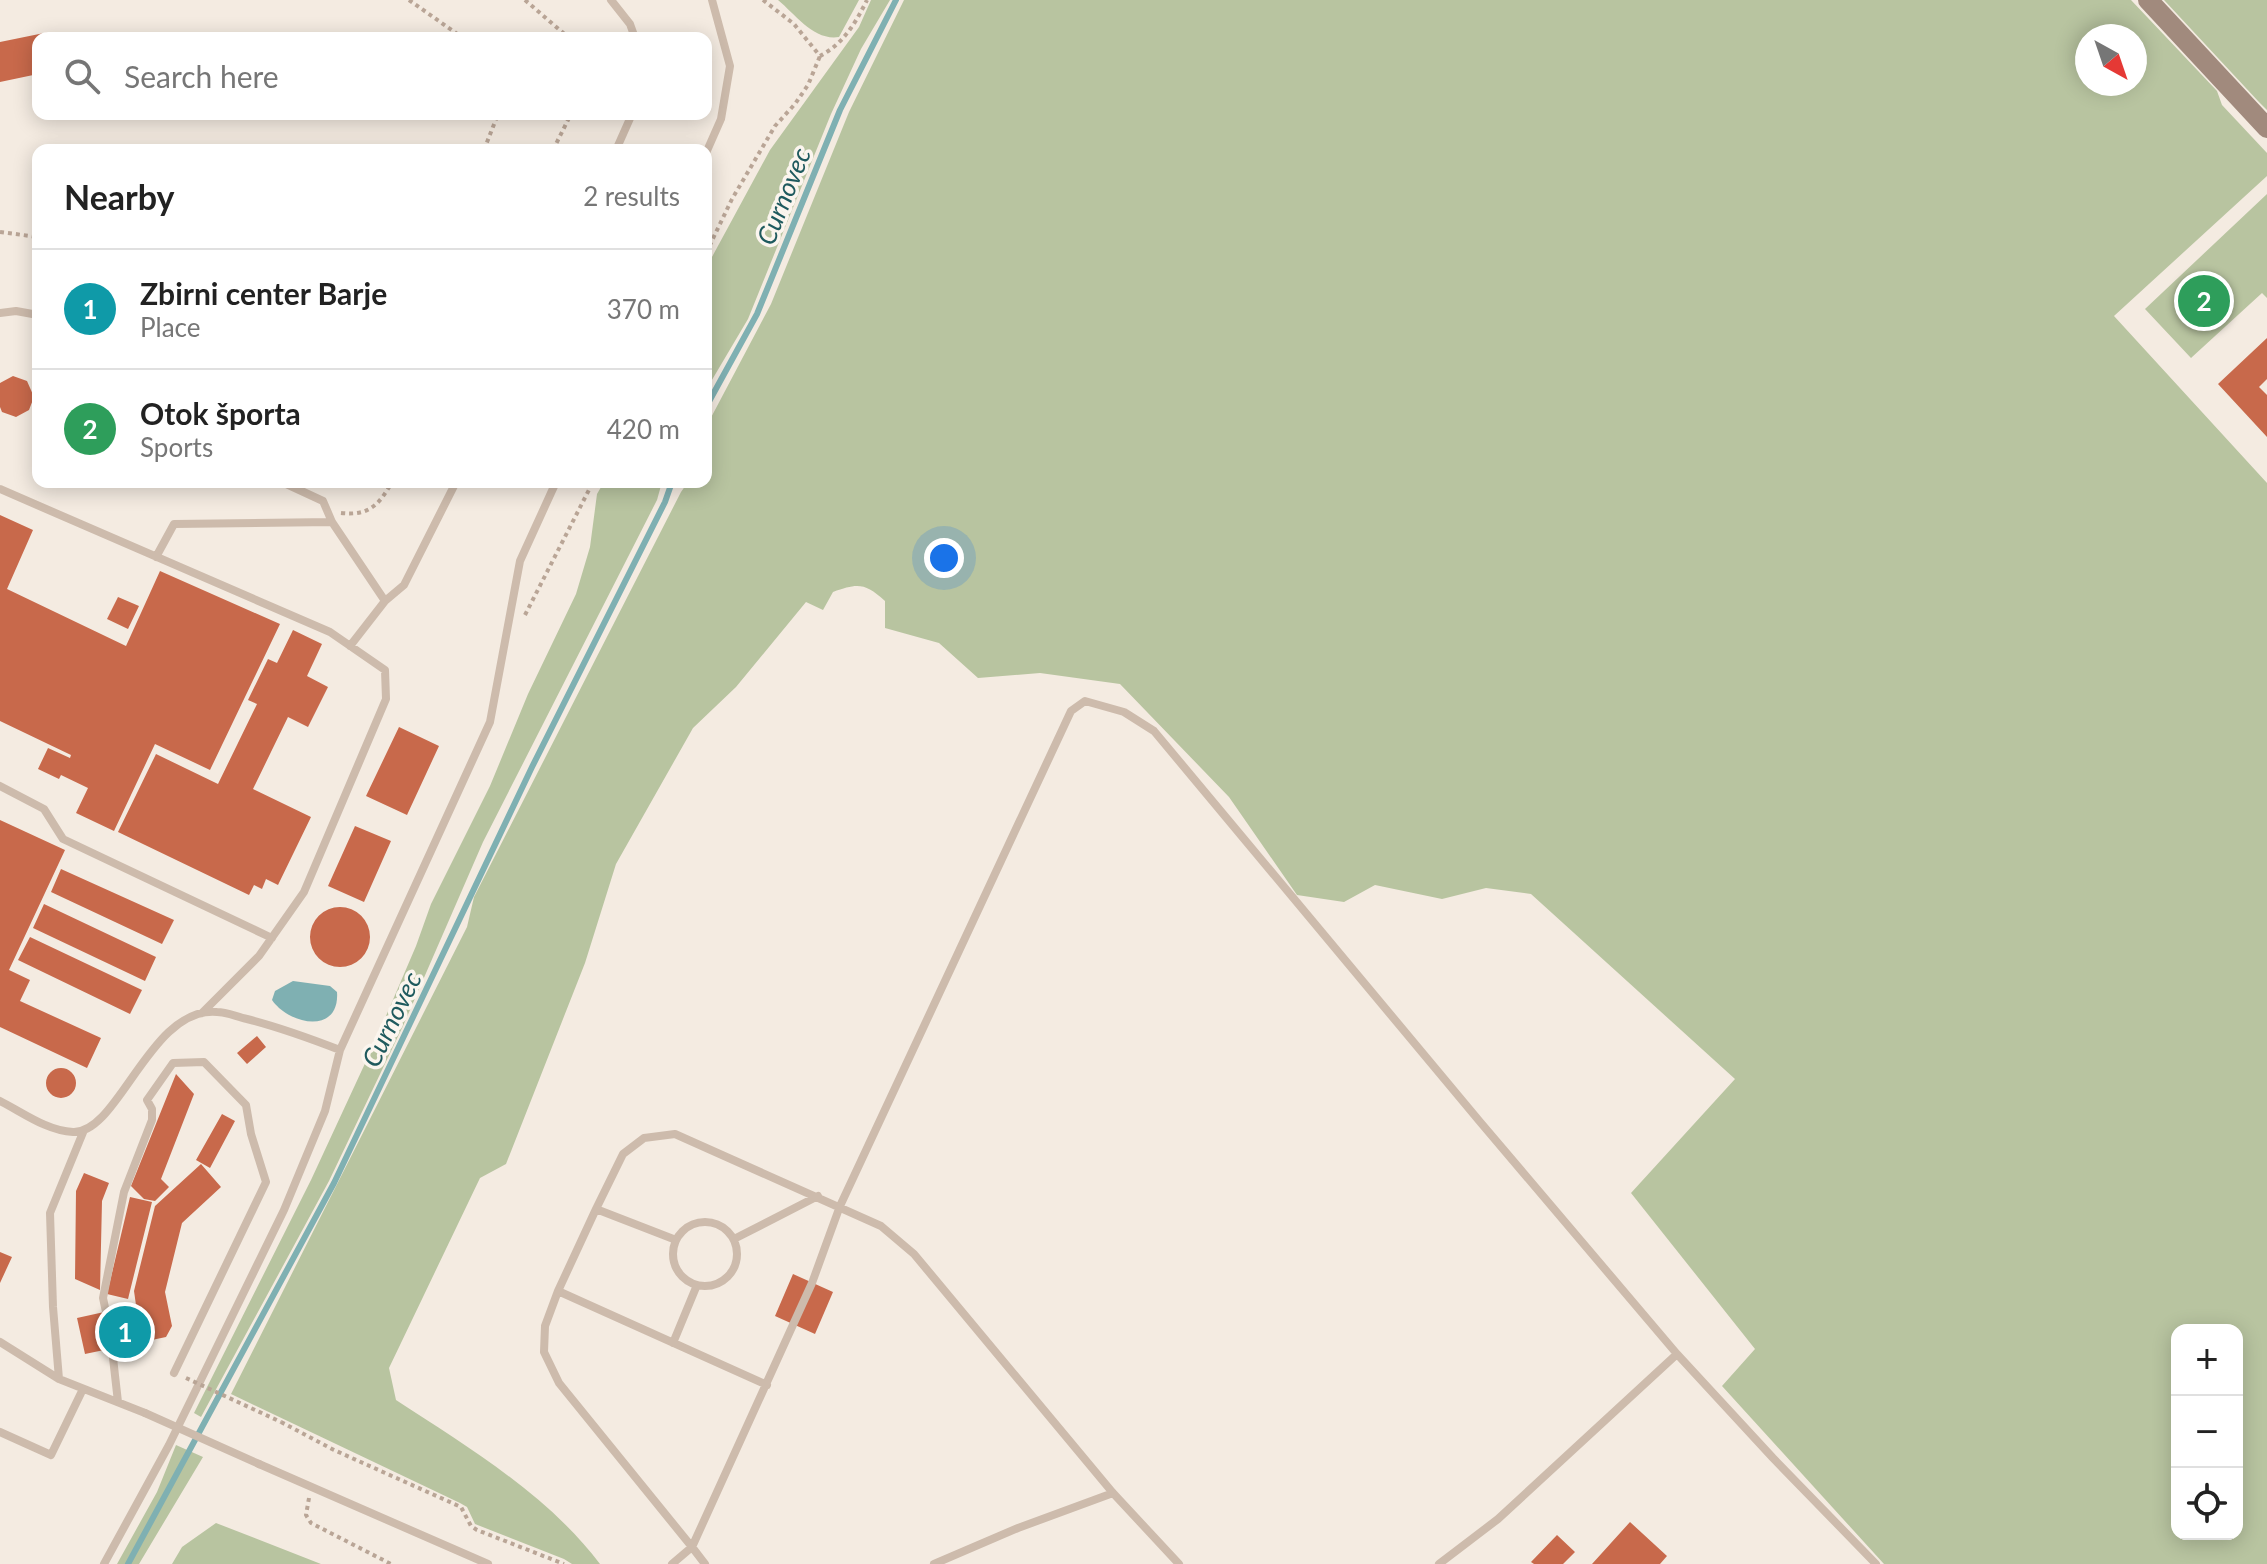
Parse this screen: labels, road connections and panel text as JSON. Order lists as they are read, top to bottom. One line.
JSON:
{"water":["Curnovec"],"north":"bottom right","page":{"search":"Search here","heading":["Nearby","2 results"],"list":[{"mark":"1","name":"Zbirni center Barje","note":"Place","value":"370 m"},{"mark":"2","name":"Otok športa","note":"Sports","value":"420 m"}],"pins":["2","1"],"map_buttons":["+","−"]}}
